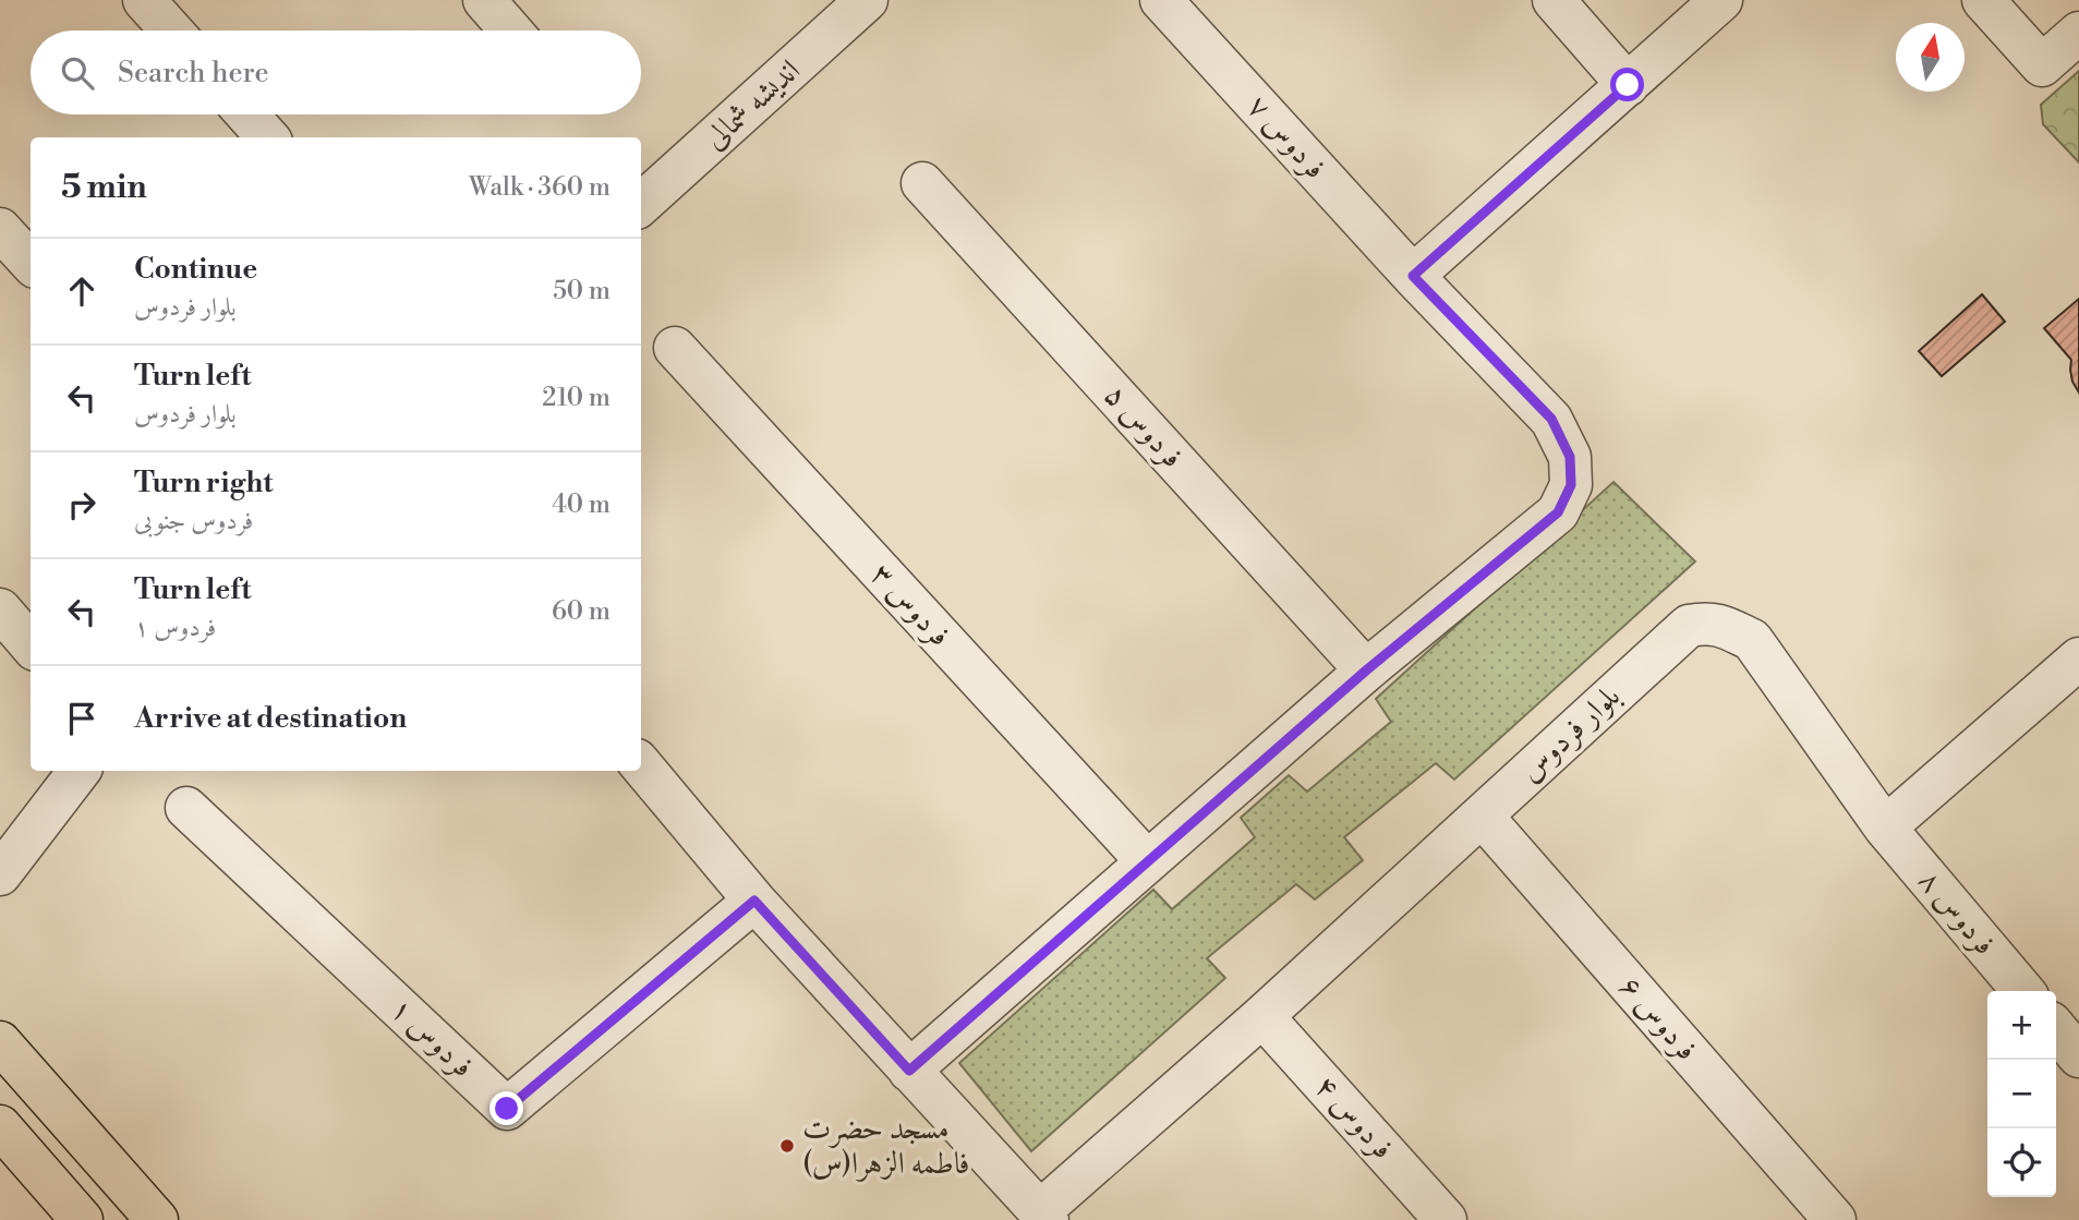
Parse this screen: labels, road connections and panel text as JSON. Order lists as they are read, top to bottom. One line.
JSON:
{"streets":{"street":["اندیشه شمالی","فردوس ۷","فردوس ۵","فردوس ۳","بلوار فردوس","فردوس ۸","فردوس ۶","فردوس ۱","فردوس ۴"]},"crossings":[["بلوار فردوس","فردوس ۸"],["بلوار فردوس","فردوس ۶"],["بلوار فردوس","فردوس ۴"]],"places":["مسجد حضرت فاطمه الزهرا(س)"],"north":"top","page":{"search":"Search here","heading":["5 min","Walk · 360 m"],"list":[["Continue","بلوار فردوس","50 m"],["Turn left","بلوار فردوس","210 m"],["Turn right","فردوس جنوبی","40 m"],["Turn left","فردوس ۱","60 m"],"Arrive at destination"],"map_buttons":["+","−"]}}
